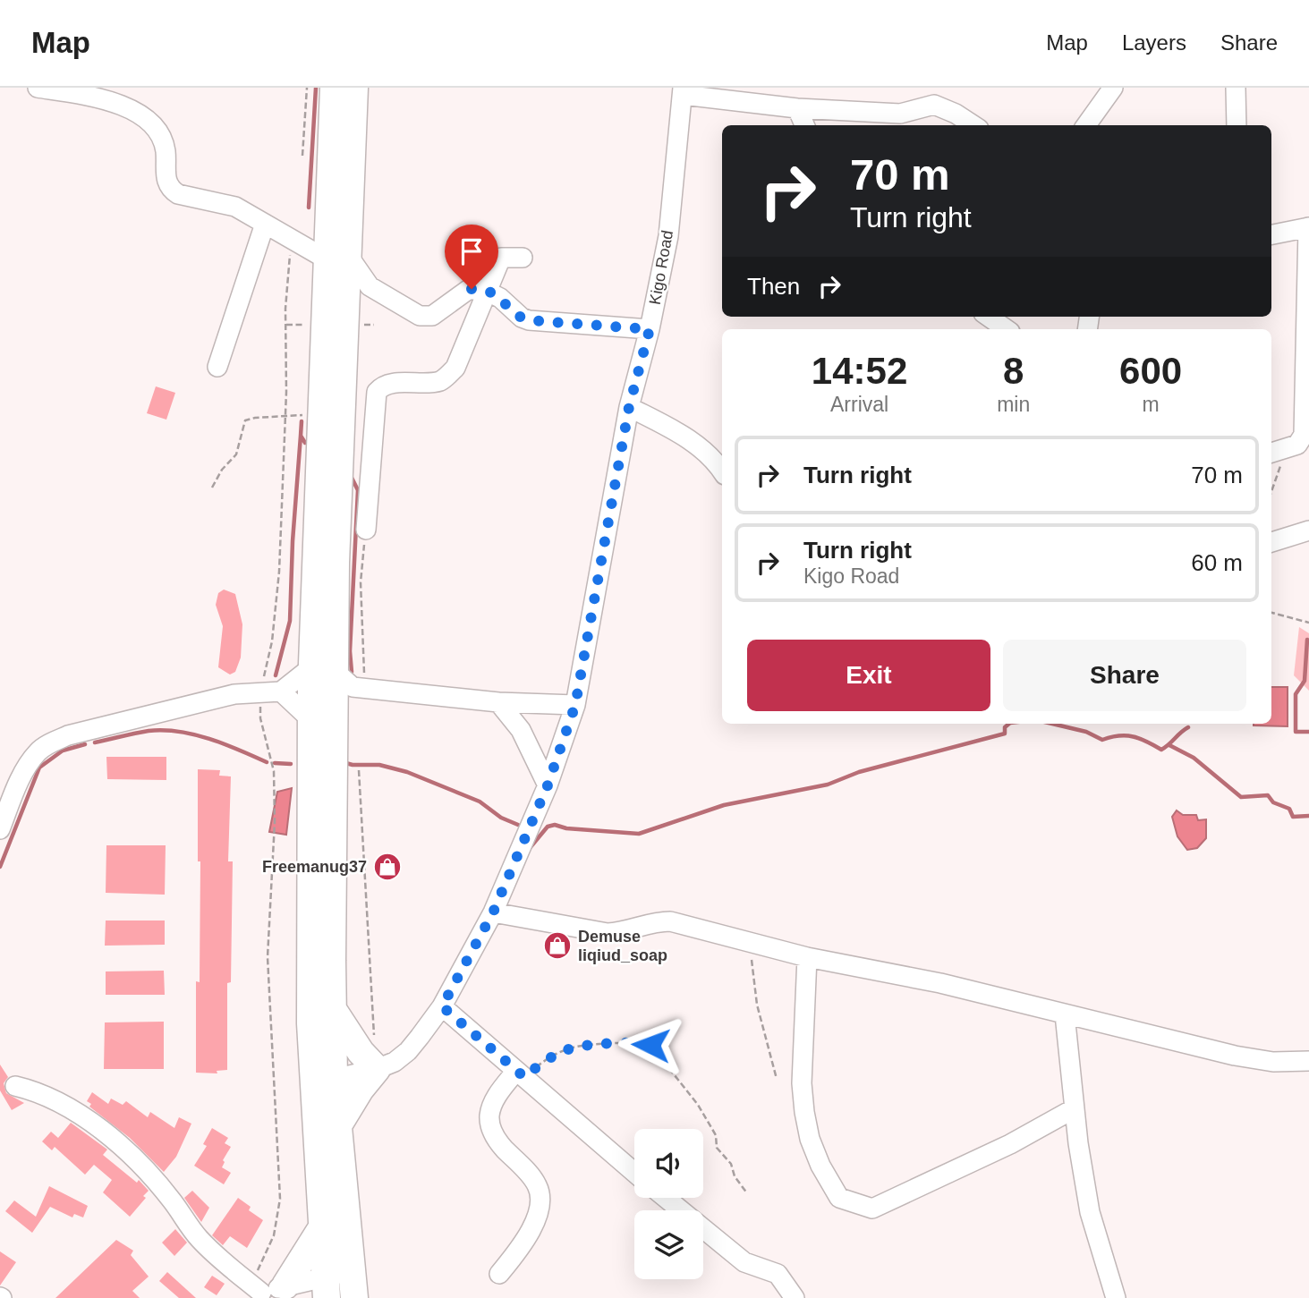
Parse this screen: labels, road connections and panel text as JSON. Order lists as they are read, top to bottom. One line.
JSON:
{"streets":{"street":["Kigo Road"]},"places":{"shop":["Freemanug37","Demuse liqiud_soap"]},"page":{"header":"Map","nav":["Map","Layers","Share"],"turn":["70 m","Turn right"],"then":"Then","eta":["14:52","Arrival","8","min","600","m"],"list":[{"name":"Turn right","value":"70 m"},{"name":"Turn right","note":"Kigo Road","value":"60 m"}],"buttons":["Exit","Share"]}}
